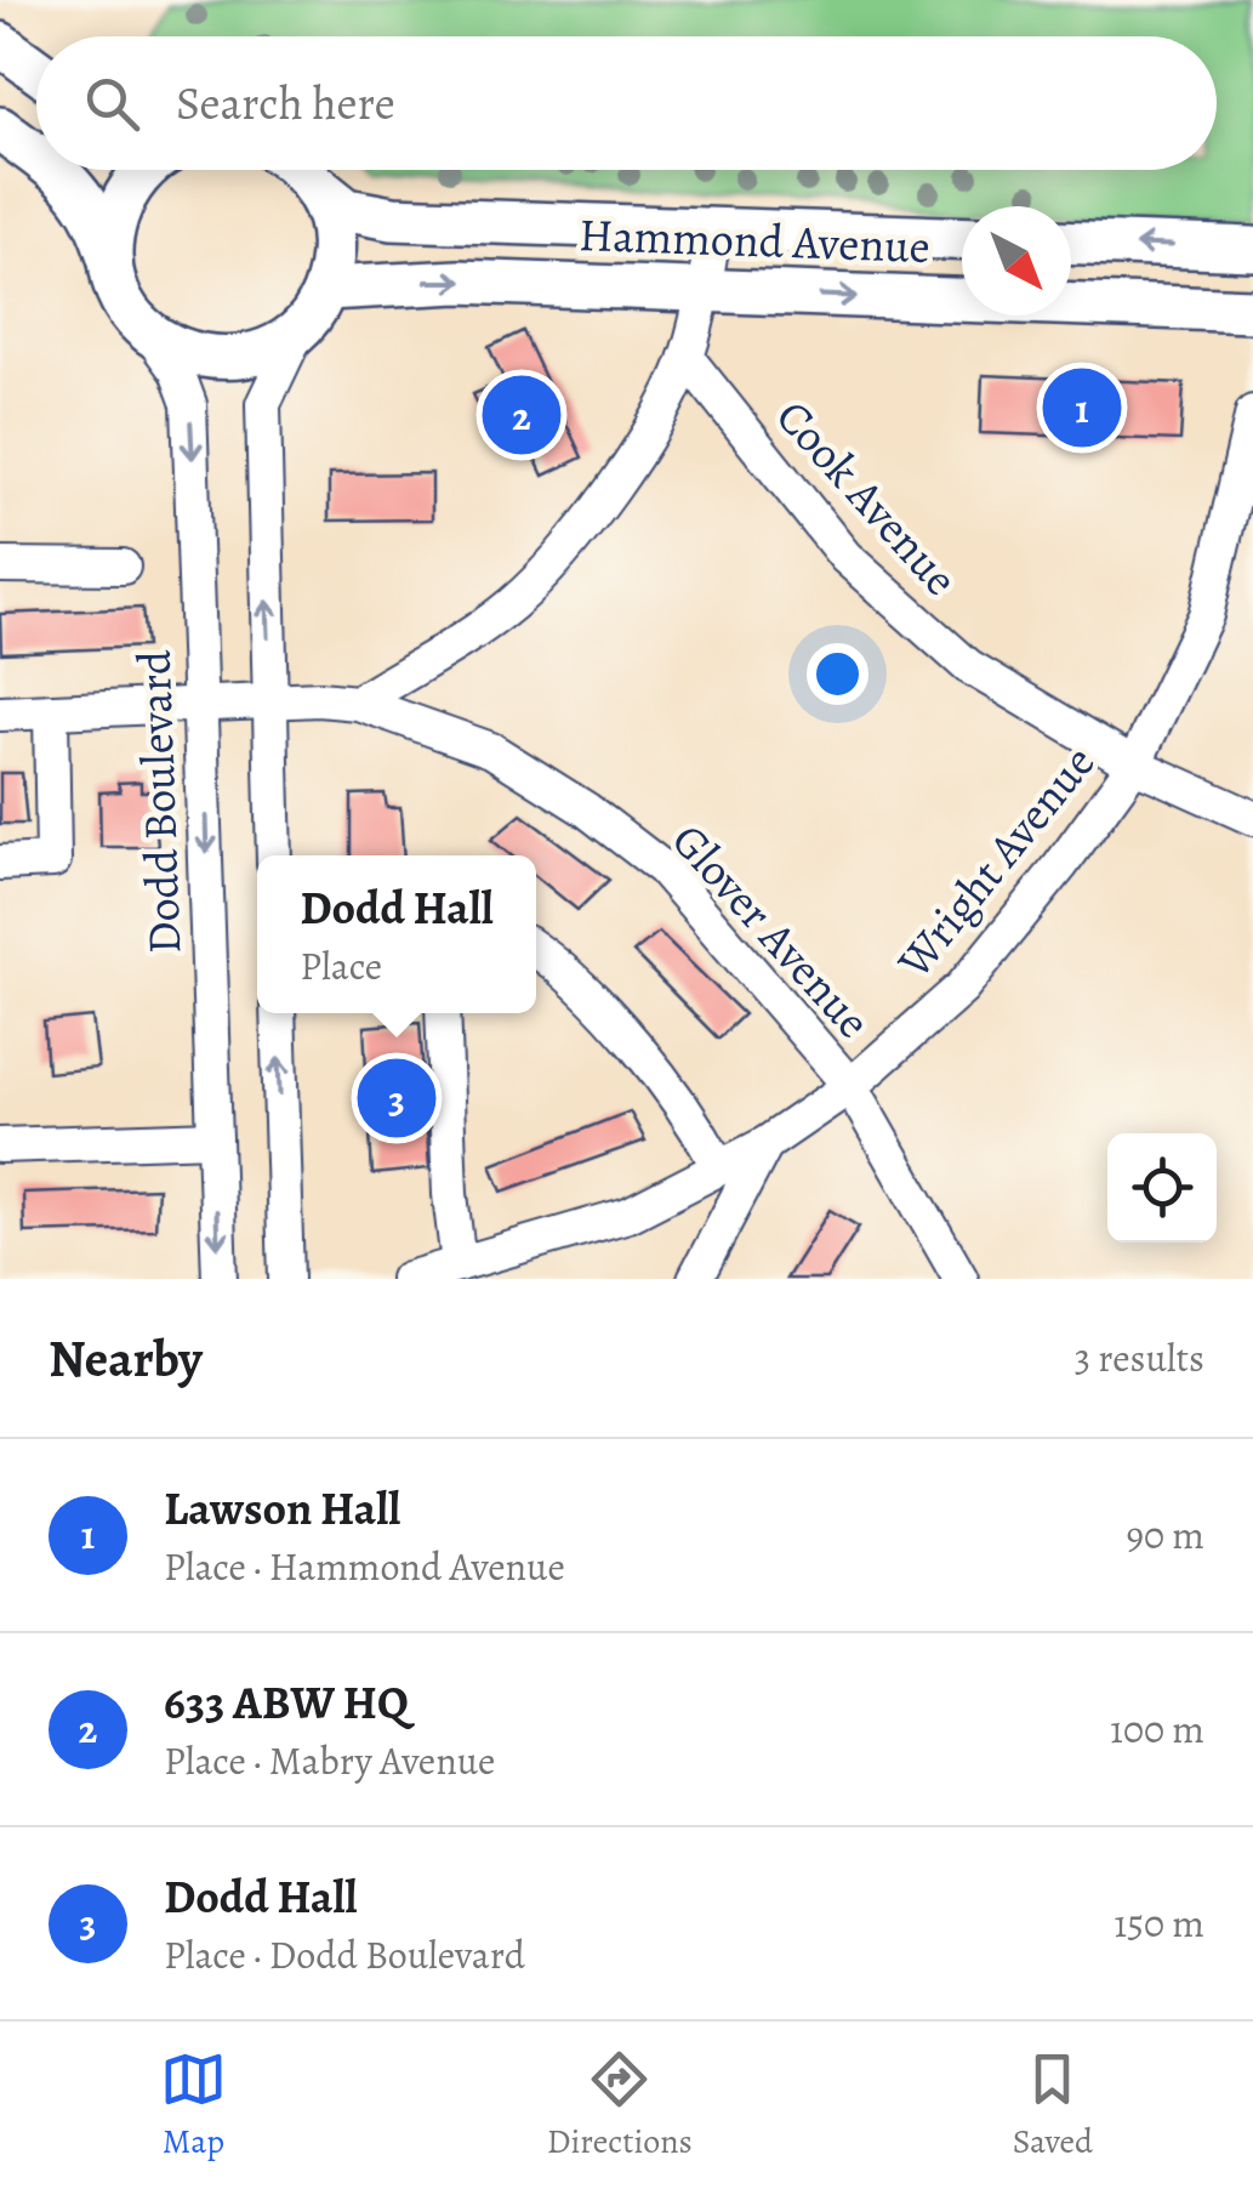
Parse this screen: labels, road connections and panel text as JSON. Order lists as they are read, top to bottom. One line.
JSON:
{"streets":{"main road":["Hammond Avenue"],"street":["Cook Avenue","Dodd Boulevard","Wright Avenue","Glover Avenue"]},"crossings":[["Cook Avenue","Wright Avenue"],["Dodd Boulevard","Glover Avenue"],["Wright Avenue","Glover Avenue"]],"north":"bottom right","page":{"search":"Search here","pins":["1","2","3"],"popup":["Dodd Hall","Place"],"heading":["Nearby","3 results"],"list":[{"mark":"1","name":"Lawson Hall","note":"Place · Hammond Avenue","value":"90 m"},{"mark":"2","name":"633 ABW HQ","note":"Place · Mabry Avenue","value":"100 m"},{"mark":"3","name":"Dodd Hall","note":"Place · Dodd Boulevard","value":"150 m"}],"nav":["Map","Directions","Saved"]}}
